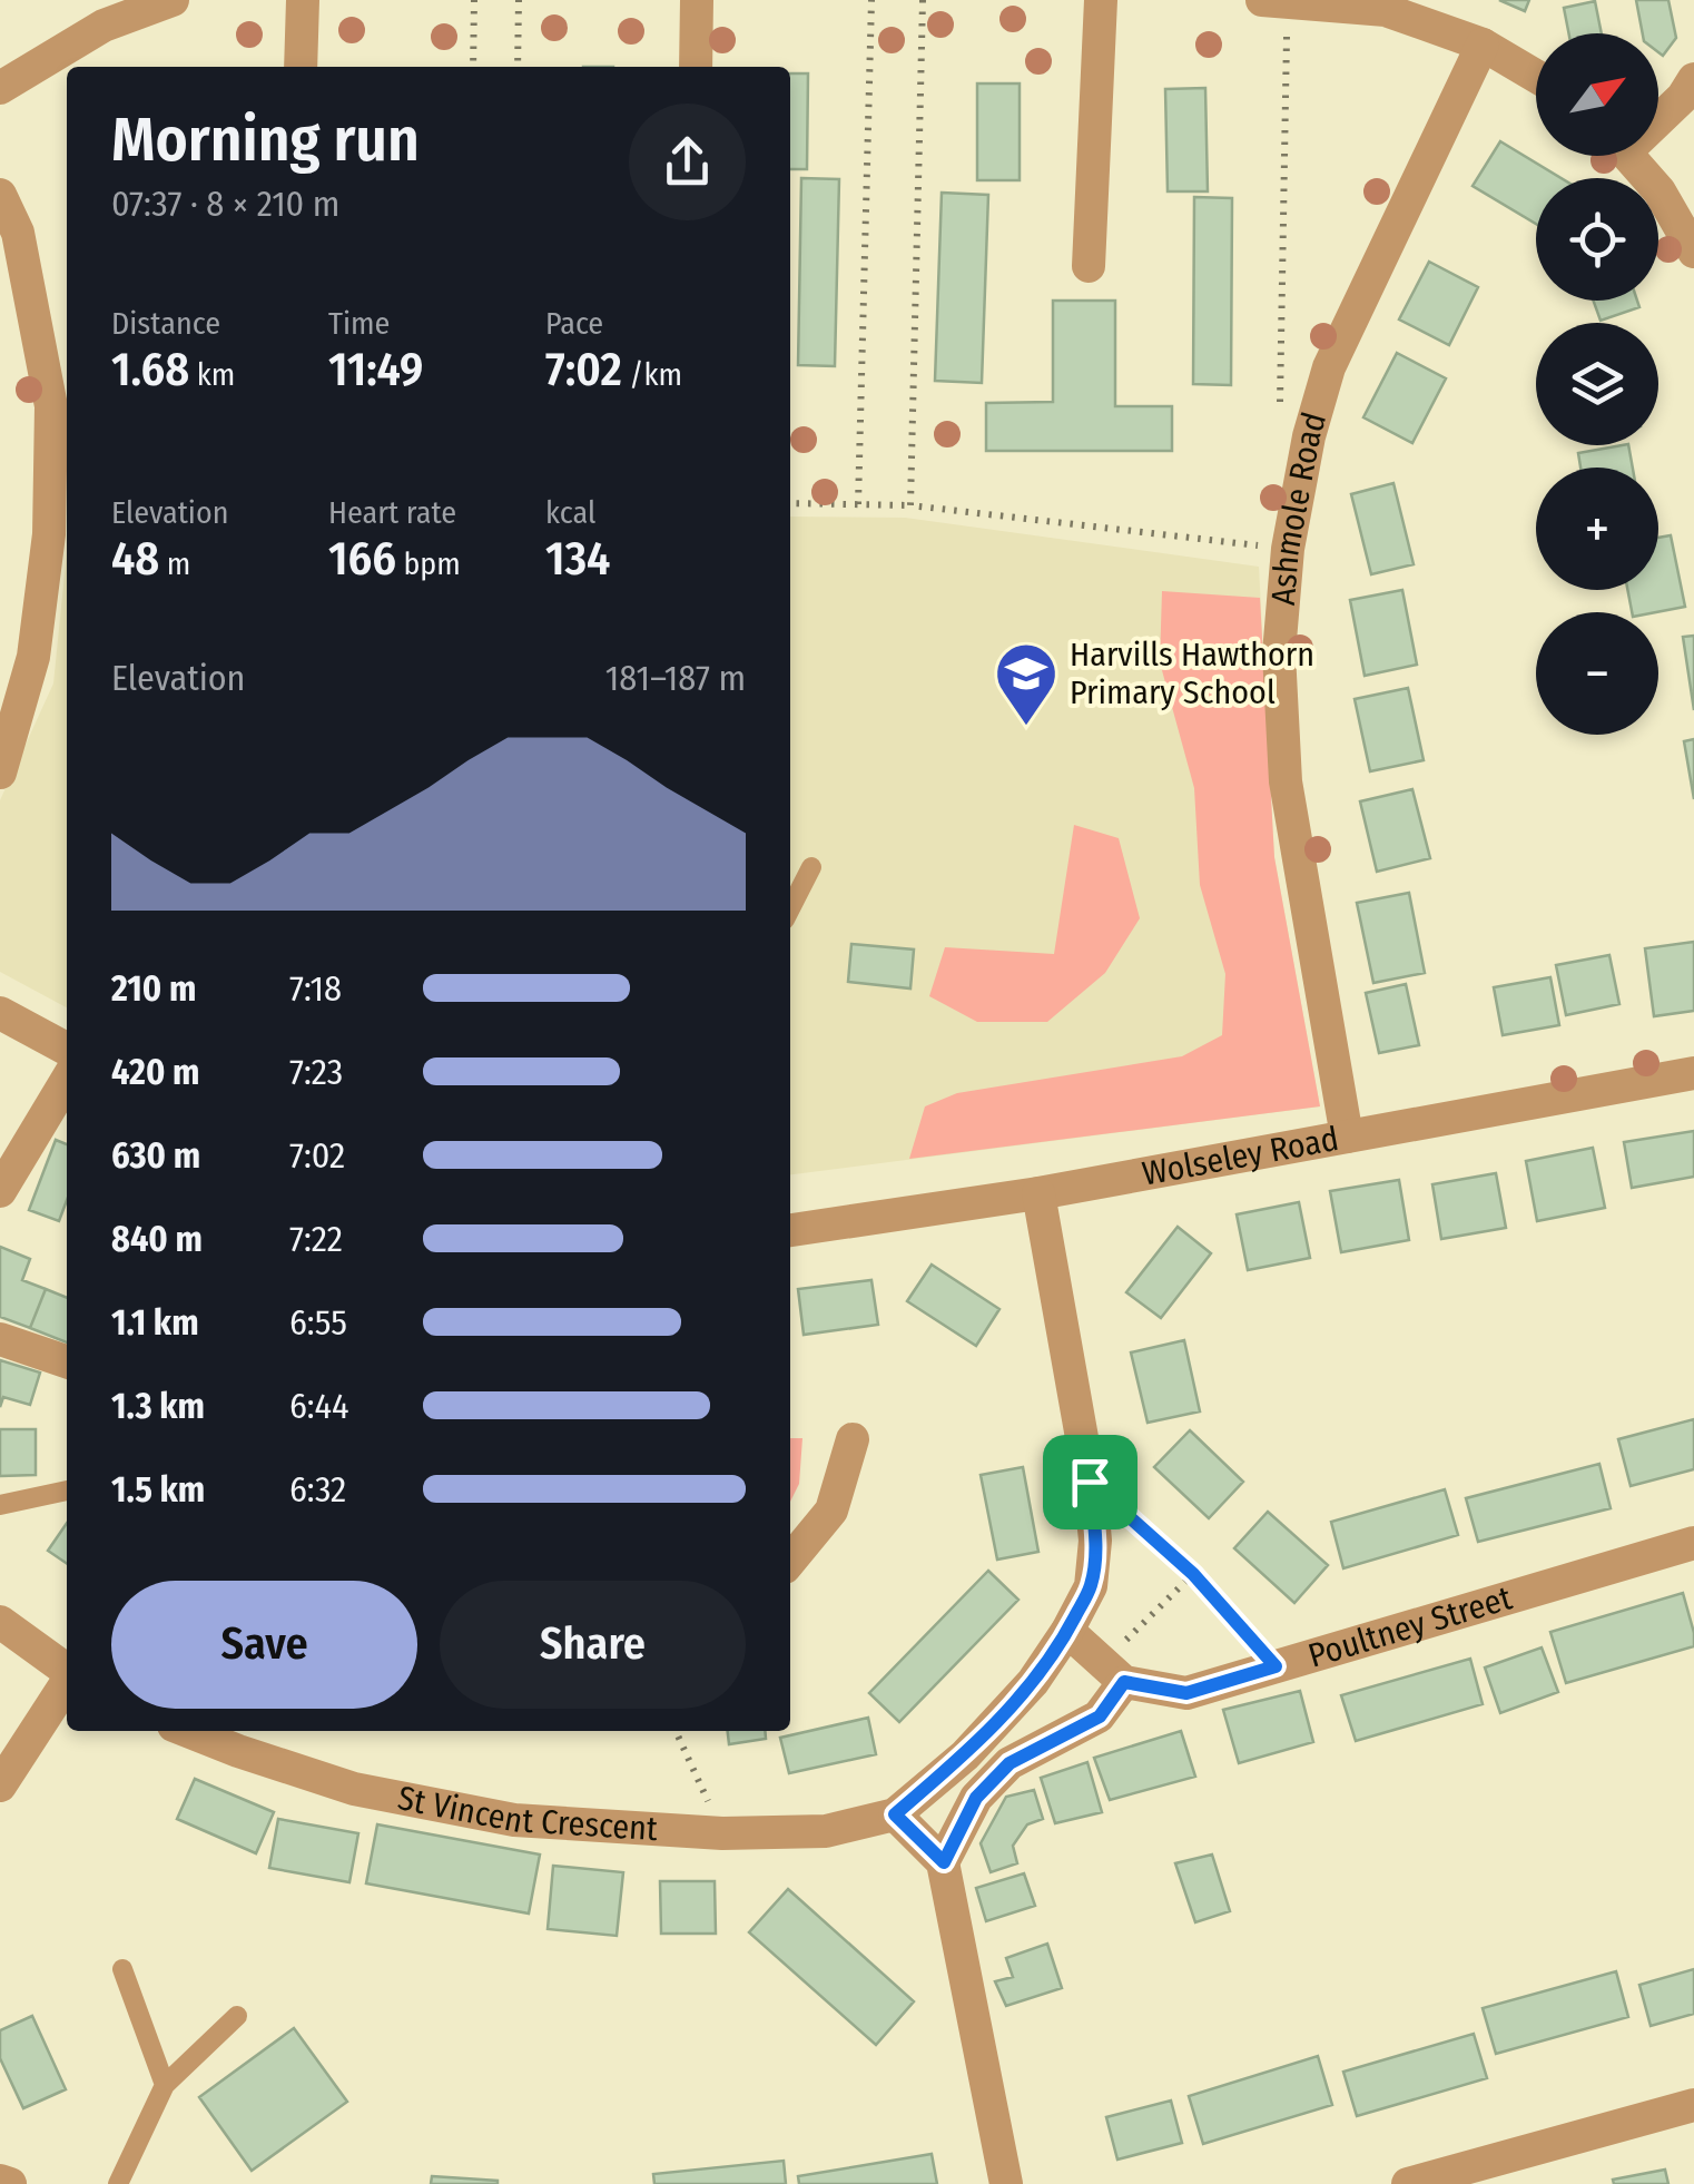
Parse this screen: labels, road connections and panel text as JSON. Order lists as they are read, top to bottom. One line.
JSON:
{"streets":{"street":["Ashmole Road","Wolseley Road","Poultney Street","St Vincent Crescent"]},"crossings":[["Ashmole Road","Wolseley Road"],["Wolseley Road","St Vincent Crescent"]],"places":{"school or university":["Harvills Hawthorn Primary School"]},"north":"top right","page":{"map_buttons":["+","−"],"heading":["Morning run","07:37 · 8 × 210 m"],"stats":[["Distance","1.68 km"],["Time","11:49"],["Pace","7:02 /km"],["Elevation","48 m"],["Heart rate","166 bpm"],["kcal","134"]],"chart":["Elevation","181–187 m"],"list":[{"name":"210 m","note":"7:18"},{"name":"420 m","note":"7:23"},{"name":"630 m","note":"7:02"},{"name":"840 m","note":"7:22"},{"name":"1.1 km","note":"6:55"},{"name":"1.3 km","note":"6:44"},{"name":"1.5 km","note":"6:32"}],"buttons":["Save","Share"]}}
